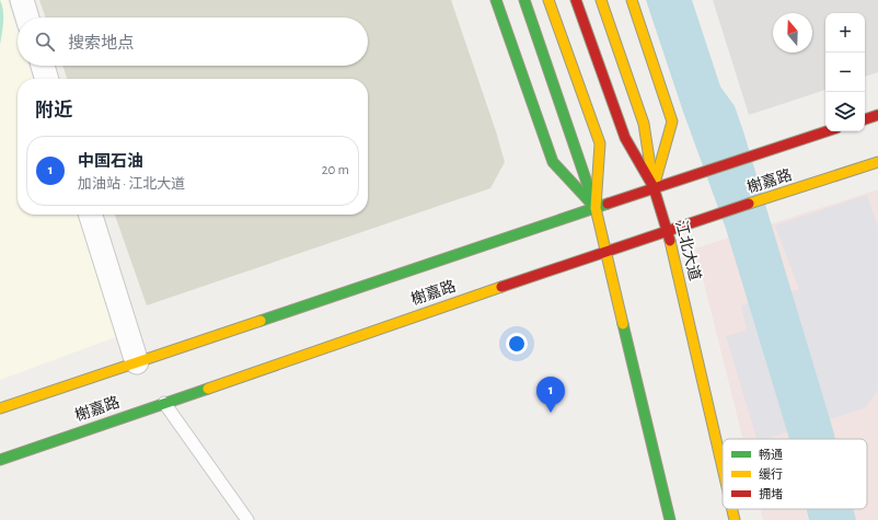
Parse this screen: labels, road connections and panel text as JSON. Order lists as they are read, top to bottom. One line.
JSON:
{"streets":{"main road":["榭嘉路","江北大道"]},"crossings":[["榭嘉路","江北大道"]],"legend":["畅通","缓行","拥堵"],"north":"top","page":{"map_buttons":["+","−"],"search":"搜索地点","heading":"附近","list":[{"mark":"1","name":"中国石油","note":"加油站 · 江北大道","value":"20 m"}],"pins":"1"}}
